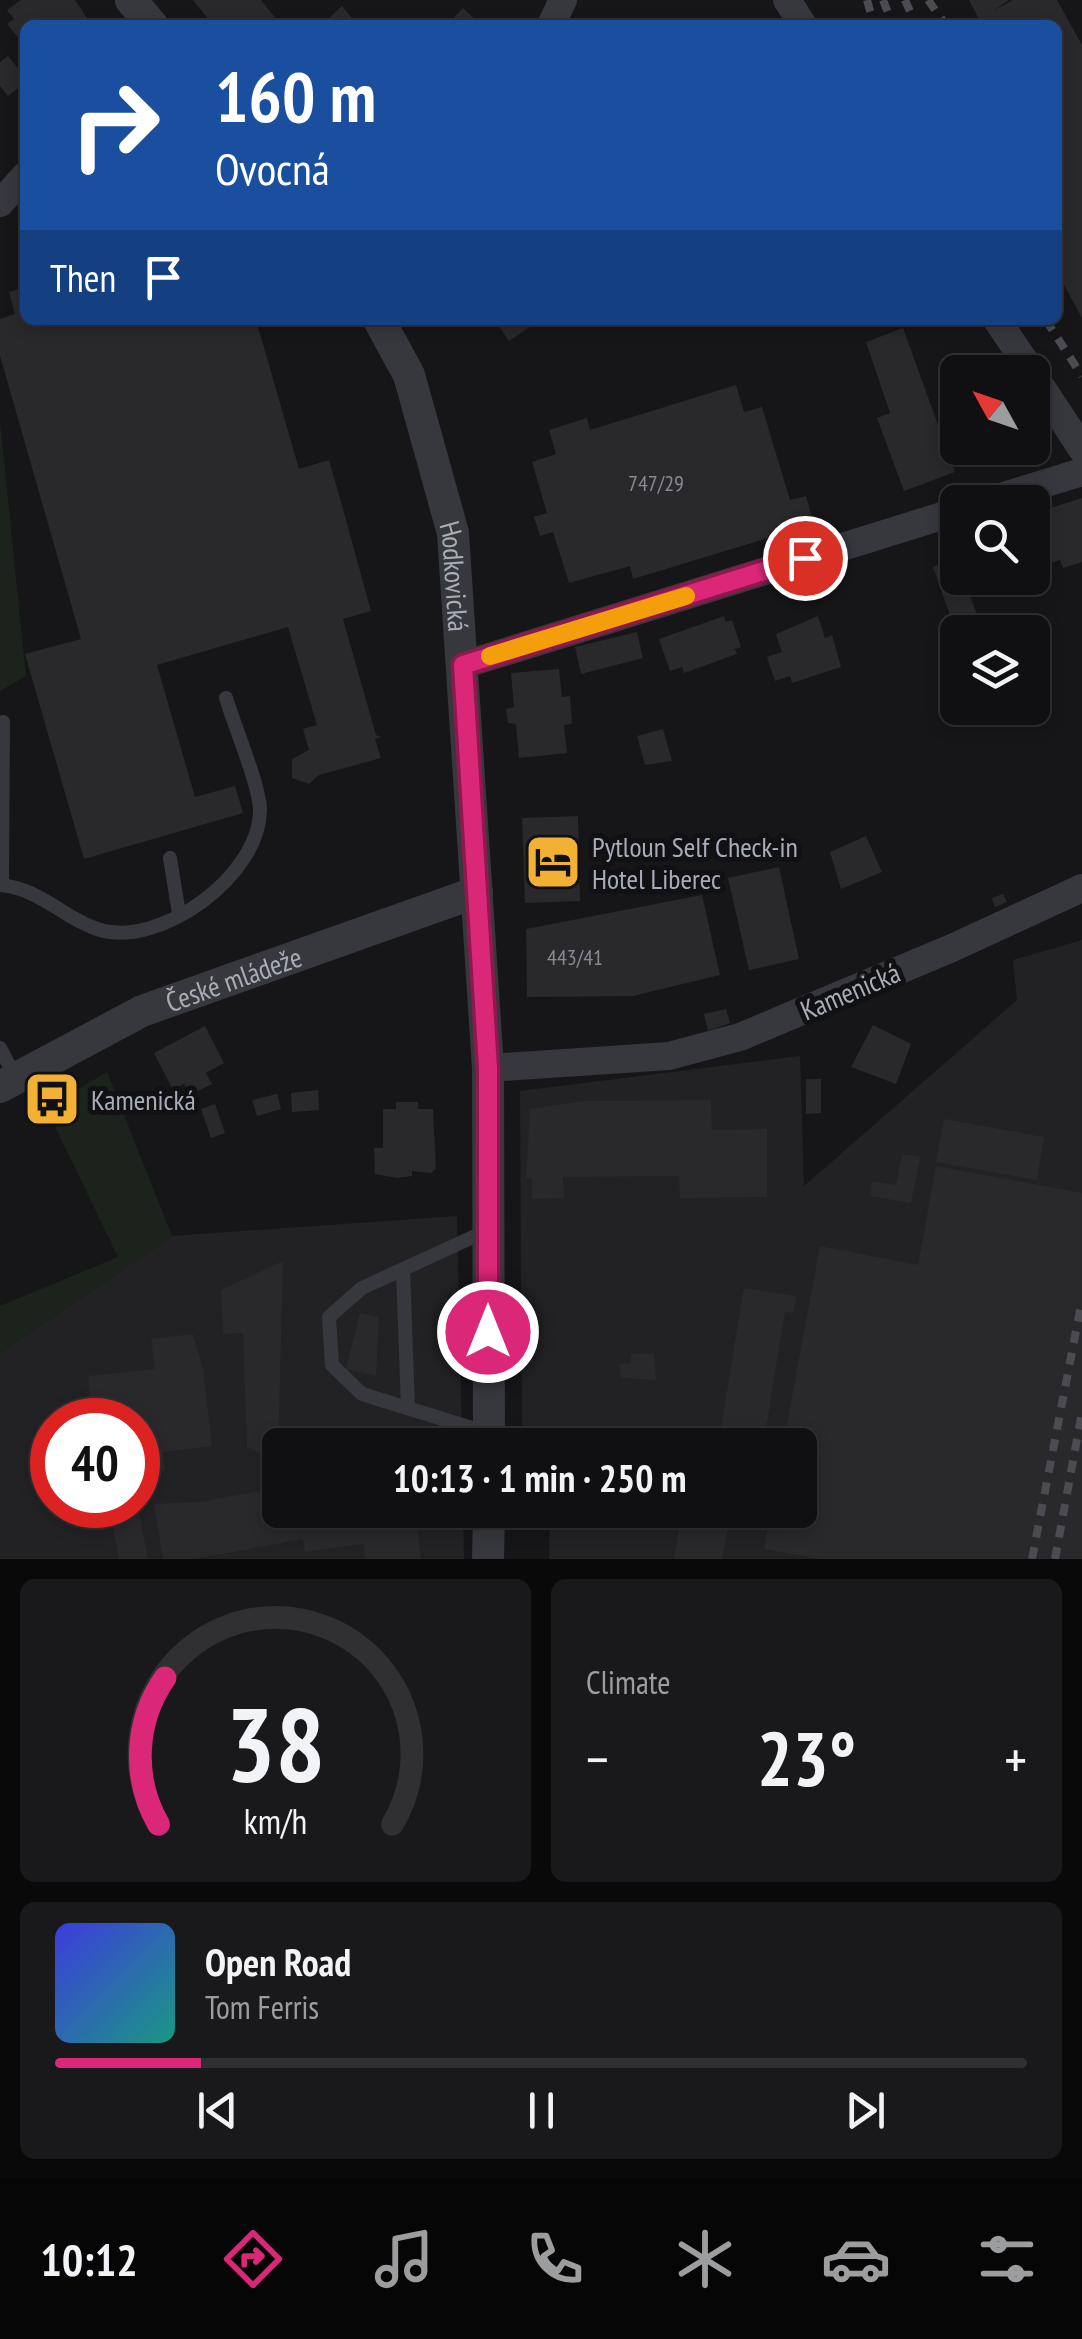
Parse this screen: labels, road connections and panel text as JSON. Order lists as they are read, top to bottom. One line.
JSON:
{"streets":{"street":["Hodkovická","České mládeže","Kamenická"]},"crossings":[["Hodkovická","České mládeže"],["Hodkovická","Kamenická"]],"places":{"hotel":["Pytloun Self Check-in Hotel Liberec"],"bus stop":["Kamenická"]},"house_numbers":["747/29","443/41"],"north":"top left","page":{"turn":["160 m","Ovocná"],"then":"Then","limit":"40","trip":"10:13 · 1 min · 250 m","tile":"Climate","heat":["−","23°","+"],"song":["Open Road","Tom Ferris"],"tabs":"10:12","gauge":["38","km/h"]}}
